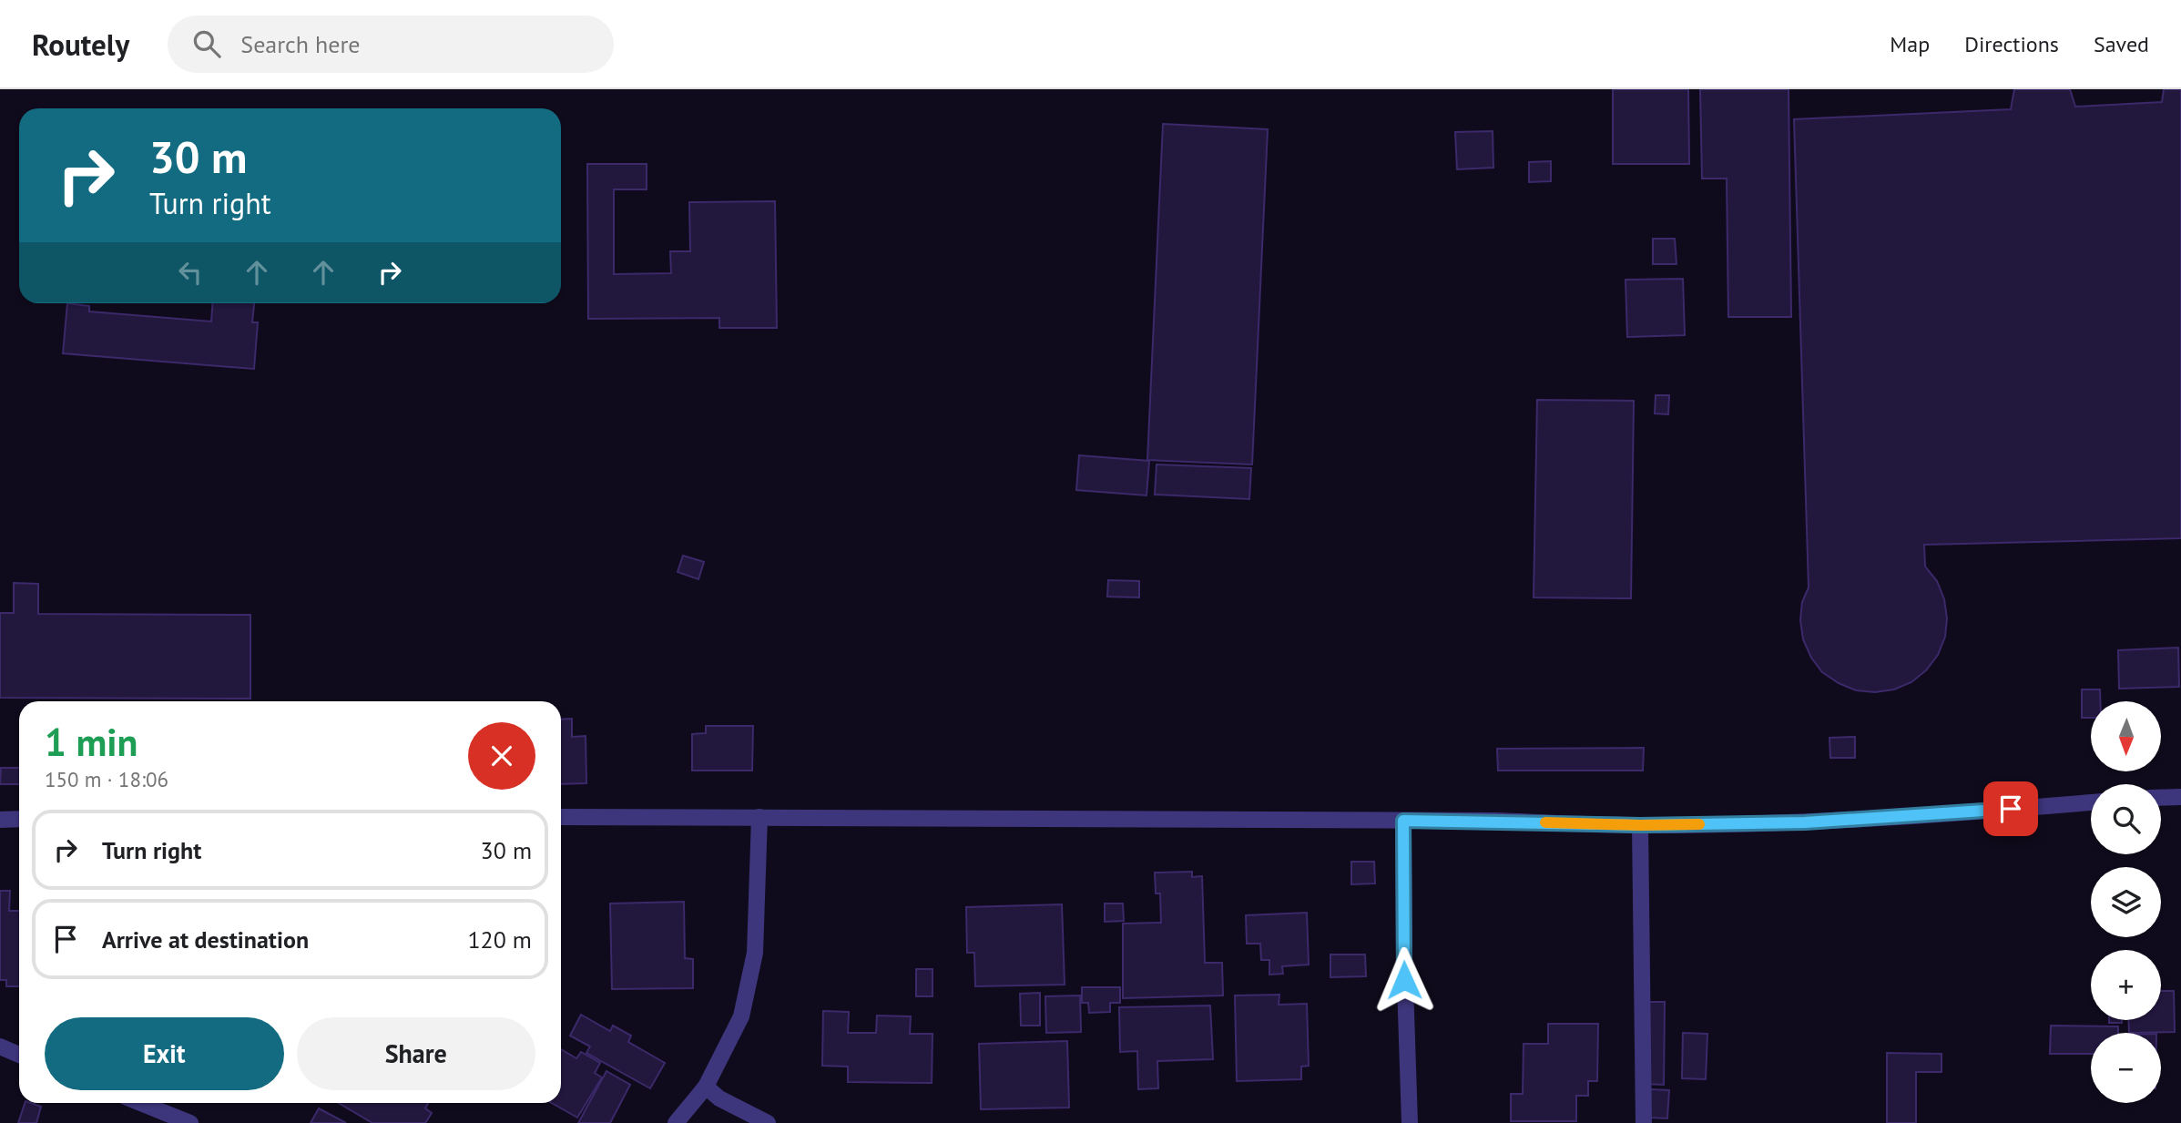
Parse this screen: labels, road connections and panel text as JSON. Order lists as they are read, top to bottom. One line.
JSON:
{"north":"bottom","page":{"header":"Routely","search":"Search here","nav":["Map","Directions","Saved"],"turn":["30 m","Turn right"],"map_buttons":["+","−"],"heading":["1 min","150 m · 18:06"],"list":[{"name":"Turn right","value":"30 m"},{"name":"Arrive at destination","value":"120 m"}],"buttons":["Exit","Share"]}}
